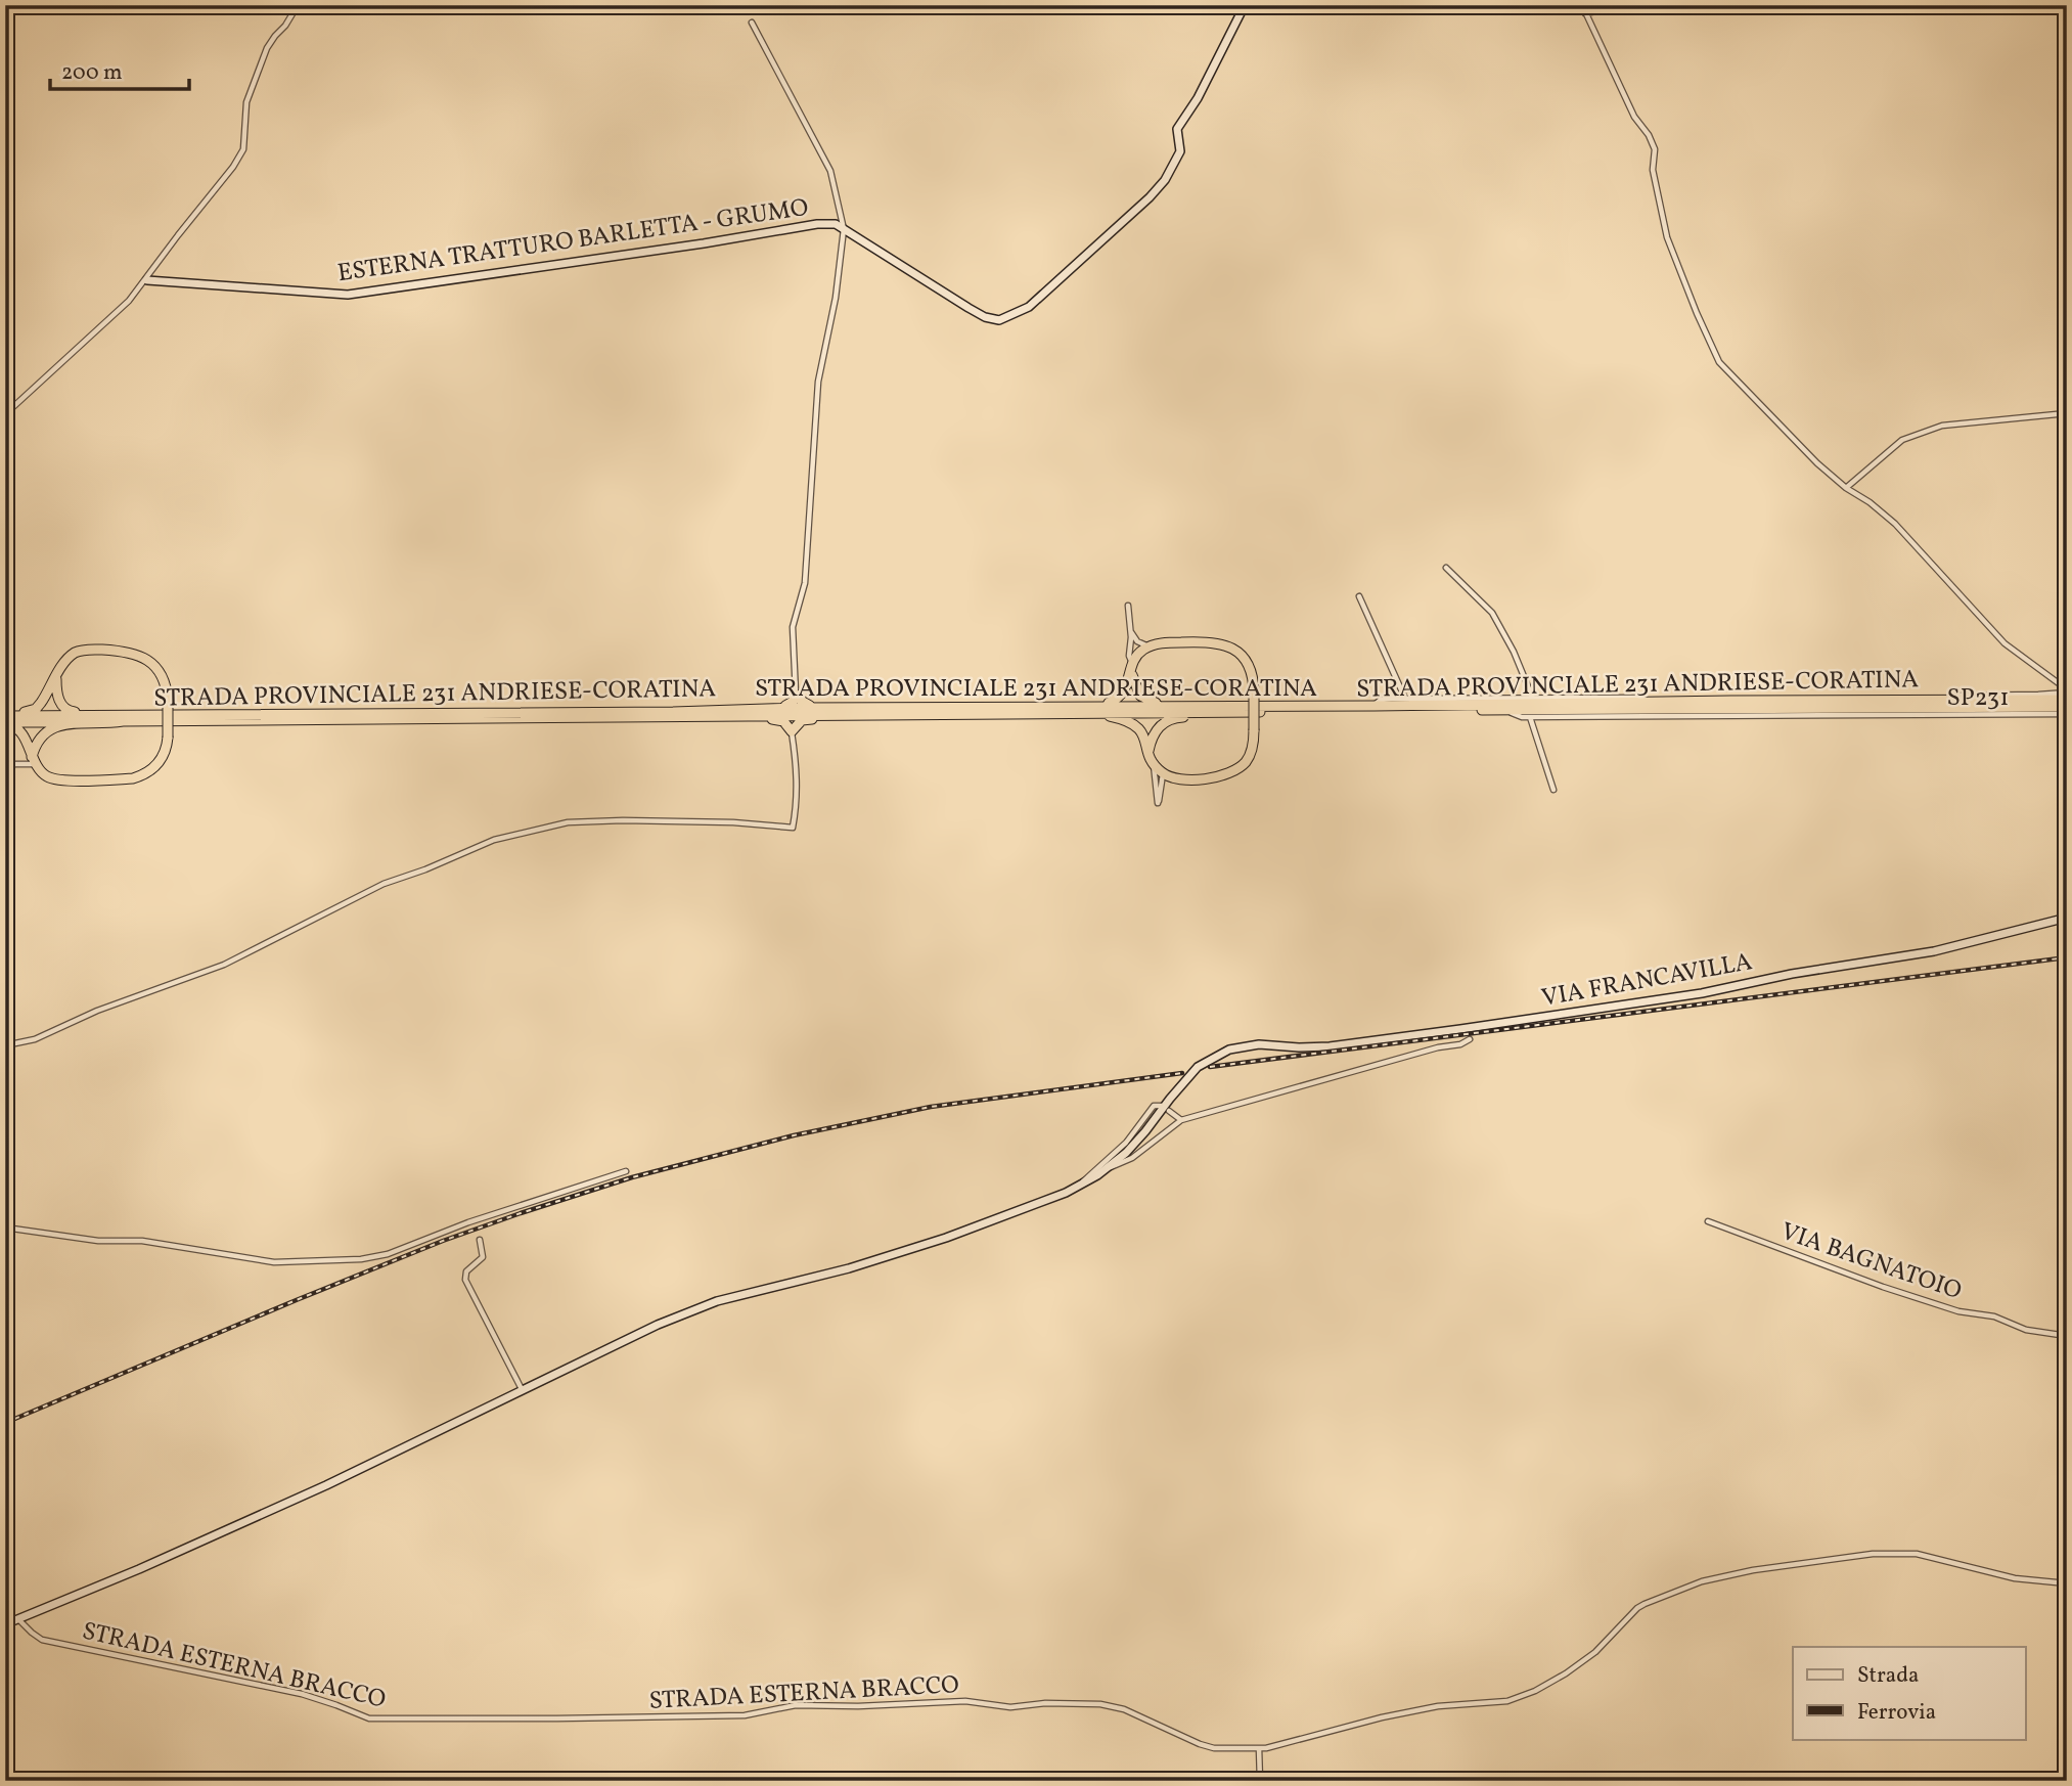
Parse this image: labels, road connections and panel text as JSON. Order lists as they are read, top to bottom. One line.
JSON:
{"streets":{"highway":["STRADA PROVINCIALE 231 ANDRIESE-CORATINA","SP231"],"street":["ESTERNA TRATTURO BARLETTA - GRUMO","VIA FRANCAVILLA","VIA BAGNATOIO","STRADA ESTERNA BRACCO"]},"crossings":[["STRADA PROVINCIALE 231 ANDRIESE-CORATINA","SP231"]],"legend":["Strada","Ferrovia"],"scale_bar":"200 m"}
